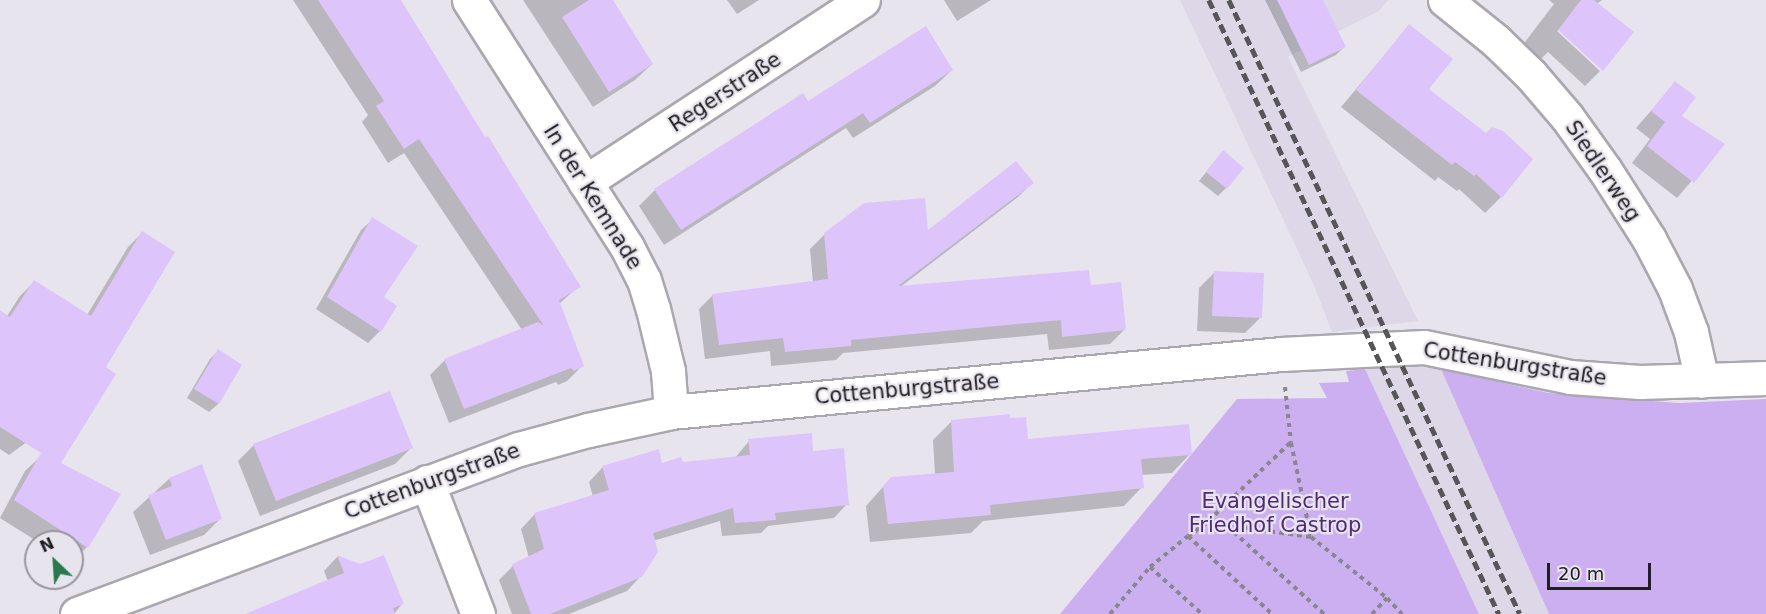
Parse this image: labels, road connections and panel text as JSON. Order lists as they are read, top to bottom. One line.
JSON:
{"streets":{"street":["Regerstraße","Siedlerweg","In der Kemnade","Cottenburgstraße"]},"crossings":[["Regerstraße","In der Kemnade"],["Siedlerweg","Cottenburgstraße"],["In der Kemnade","Cottenburgstraße"]],"parks":["Evangelischer Friedhof Castrop"],"scale_bar":"20 m","north":"top left"}
